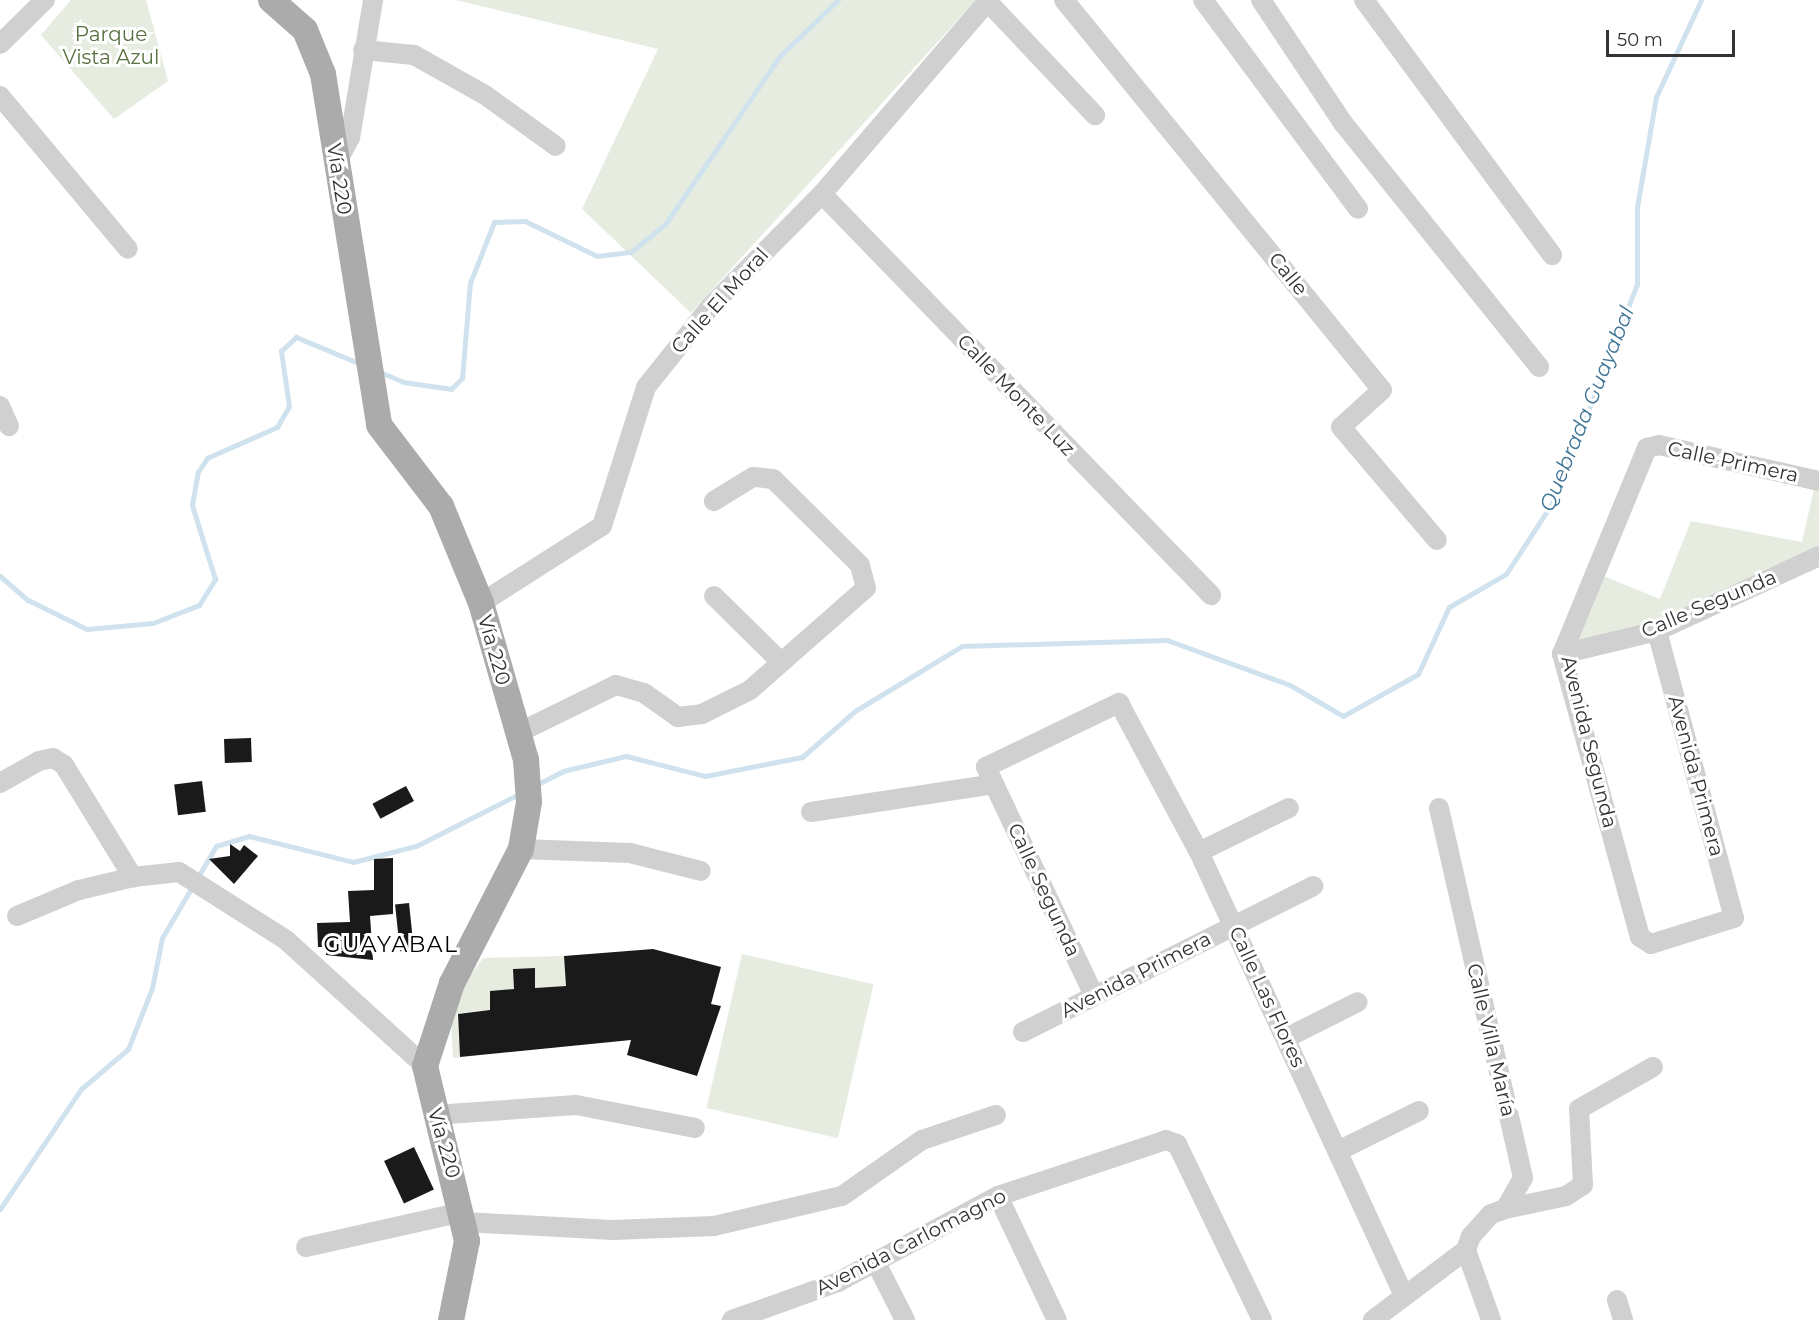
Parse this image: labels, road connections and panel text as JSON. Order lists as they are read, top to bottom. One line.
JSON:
{"streets":{"main road":["Vía 220"],"street":["Calle","Calle El Moral","Calle Monte Luz","Calle Primera","Calle Segunda","Avenida Segunda","Avenida Primera","Calle Las Flores","Calle Villa María","Avenida Carlomagno"]},"crossings":[["Vía 220","Calle El Moral"],["Calle El Moral","Calle Monte Luz"],["Calle Primera","Avenida Segunda"],["Calle Segunda","Avenida Segunda"],["Calle Segunda","Avenida Primera"],["Calle Segunda","Calle Las Flores"],["Avenida Segunda","Avenida Primera"],["Avenida Primera","Calle Las Flores"]],"districts":["GUAYABAL"],"water":["Quebrada Guayabal"],"parks":["Parque Vista Azul"],"scale_bar":"50 m"}
